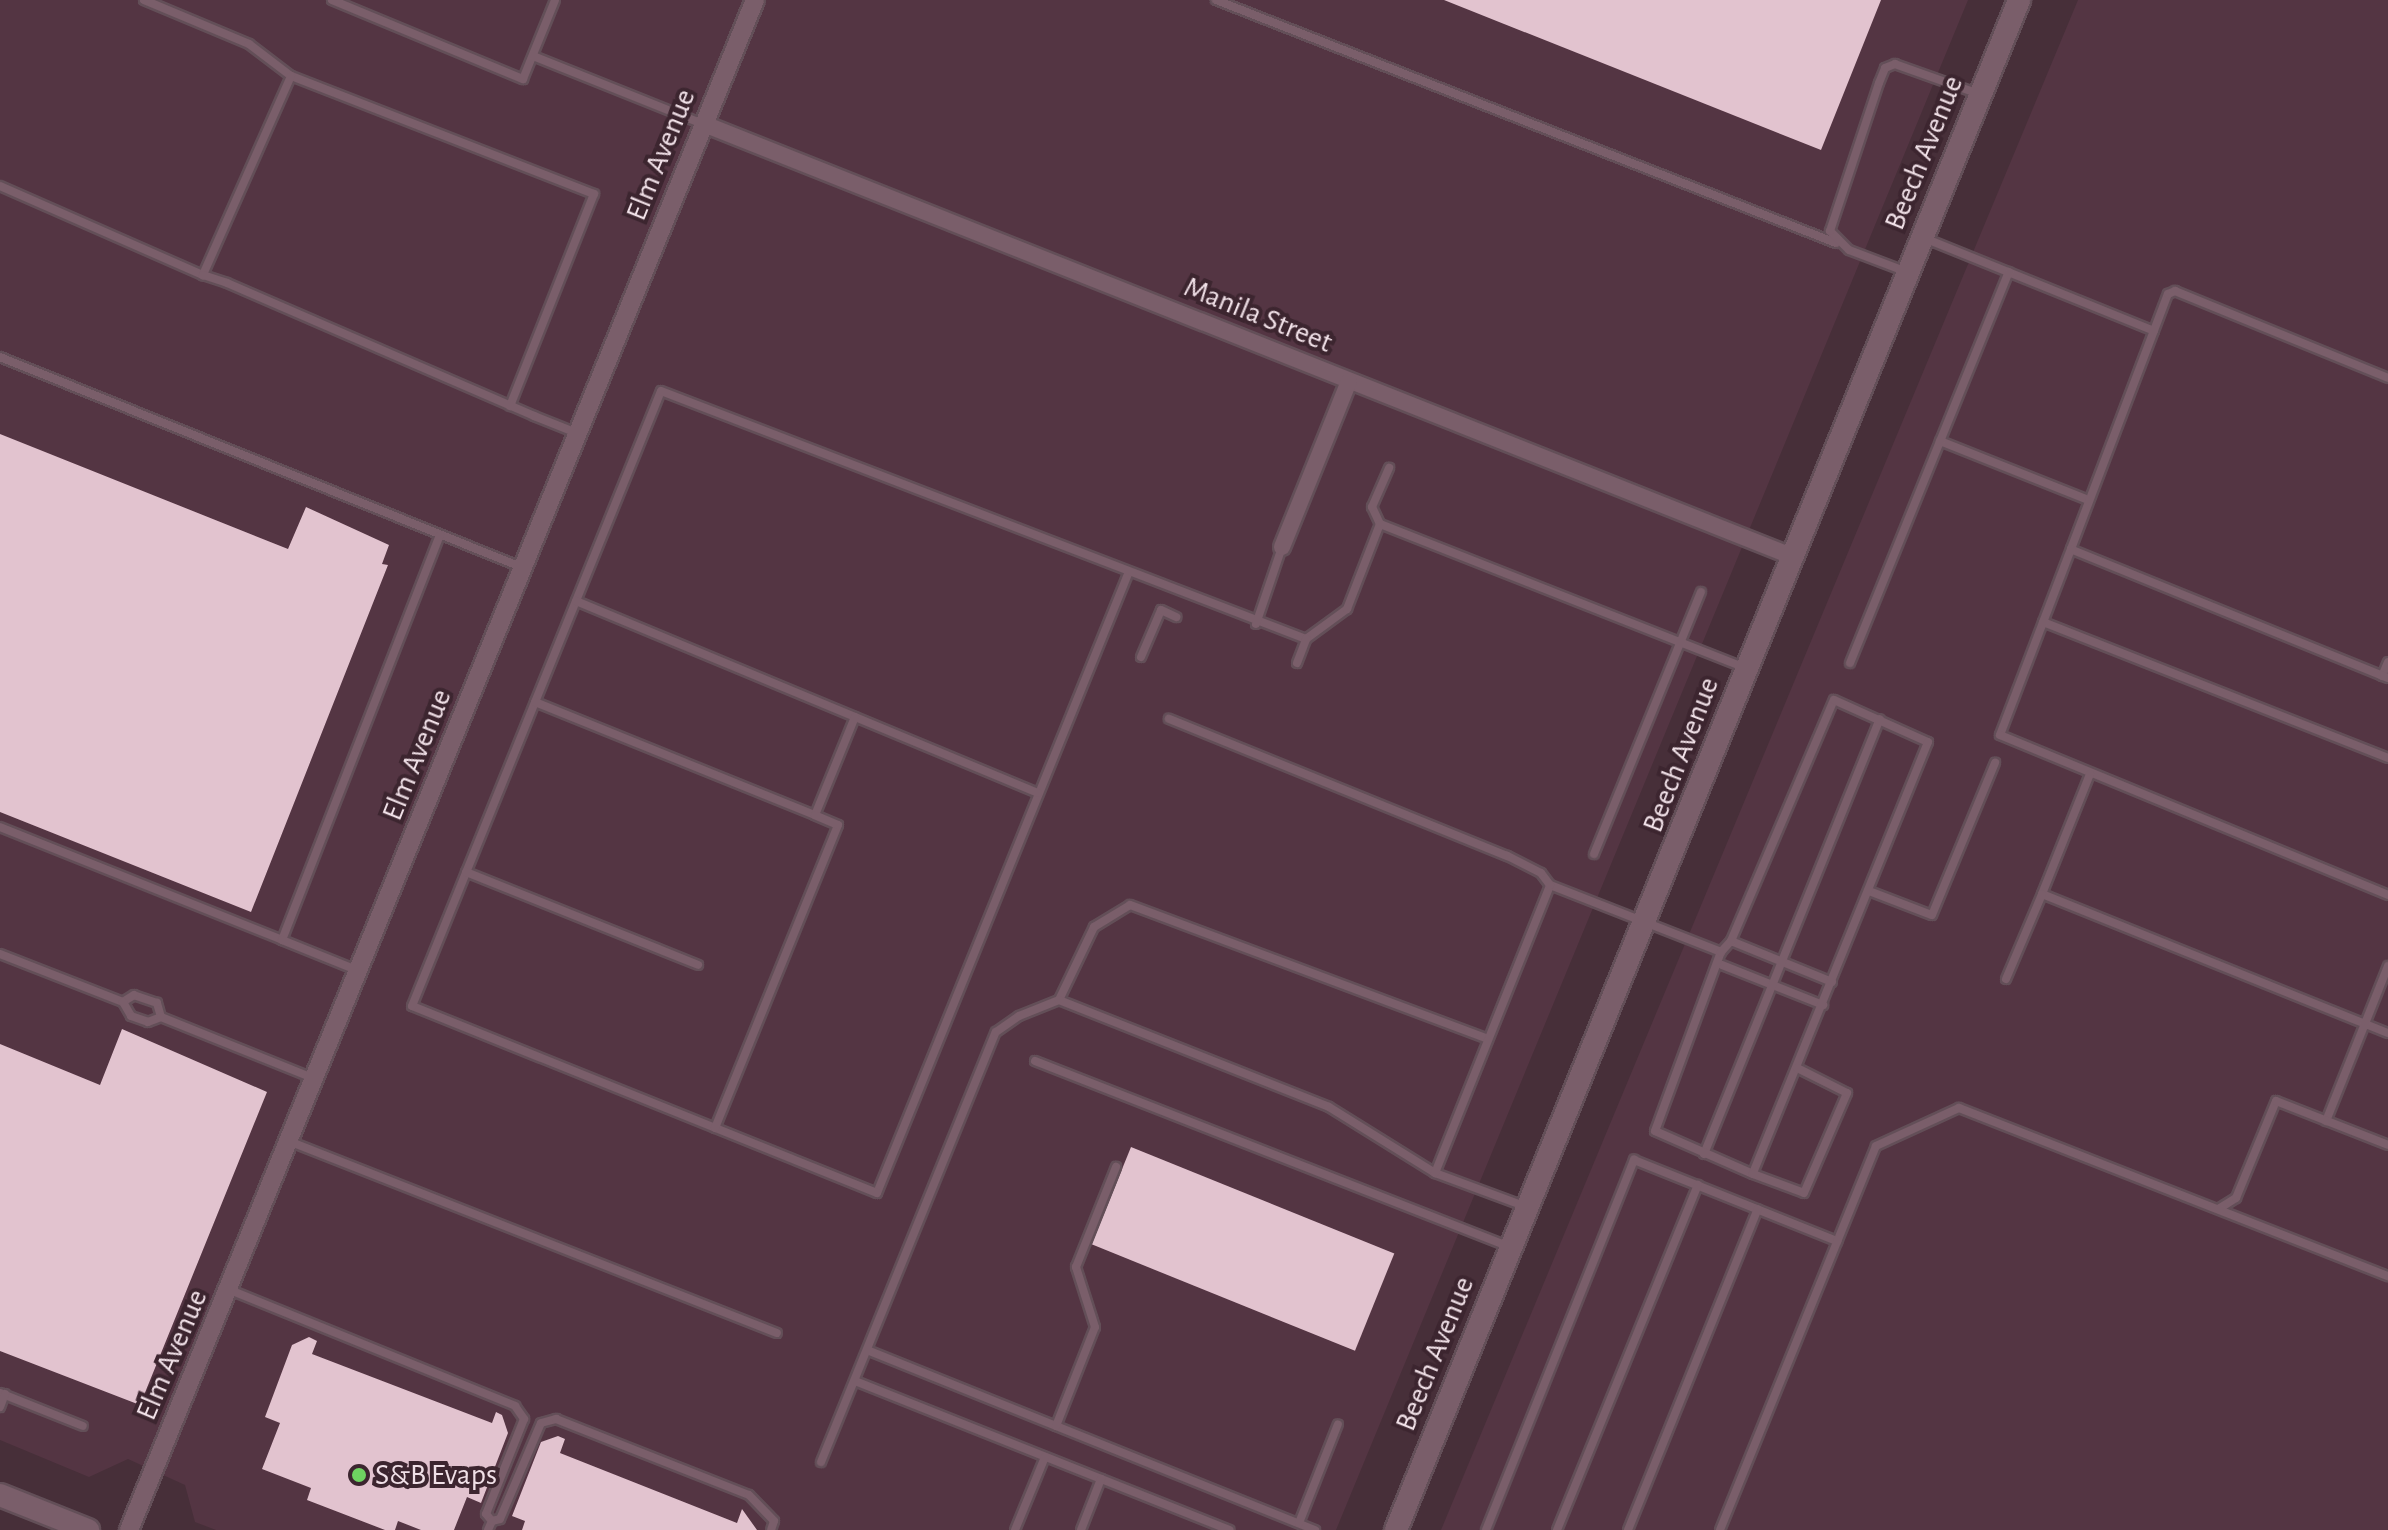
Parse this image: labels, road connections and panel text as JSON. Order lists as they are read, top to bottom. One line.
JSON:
{"streets":{"main road":["Beech Avenue"],"street":["Elm Avenue","Manila Street"]},"crossings":[["Beech Avenue","Manila Street"],["Elm Avenue","Manila Street"]],"places":["S&B Evaps"]}
